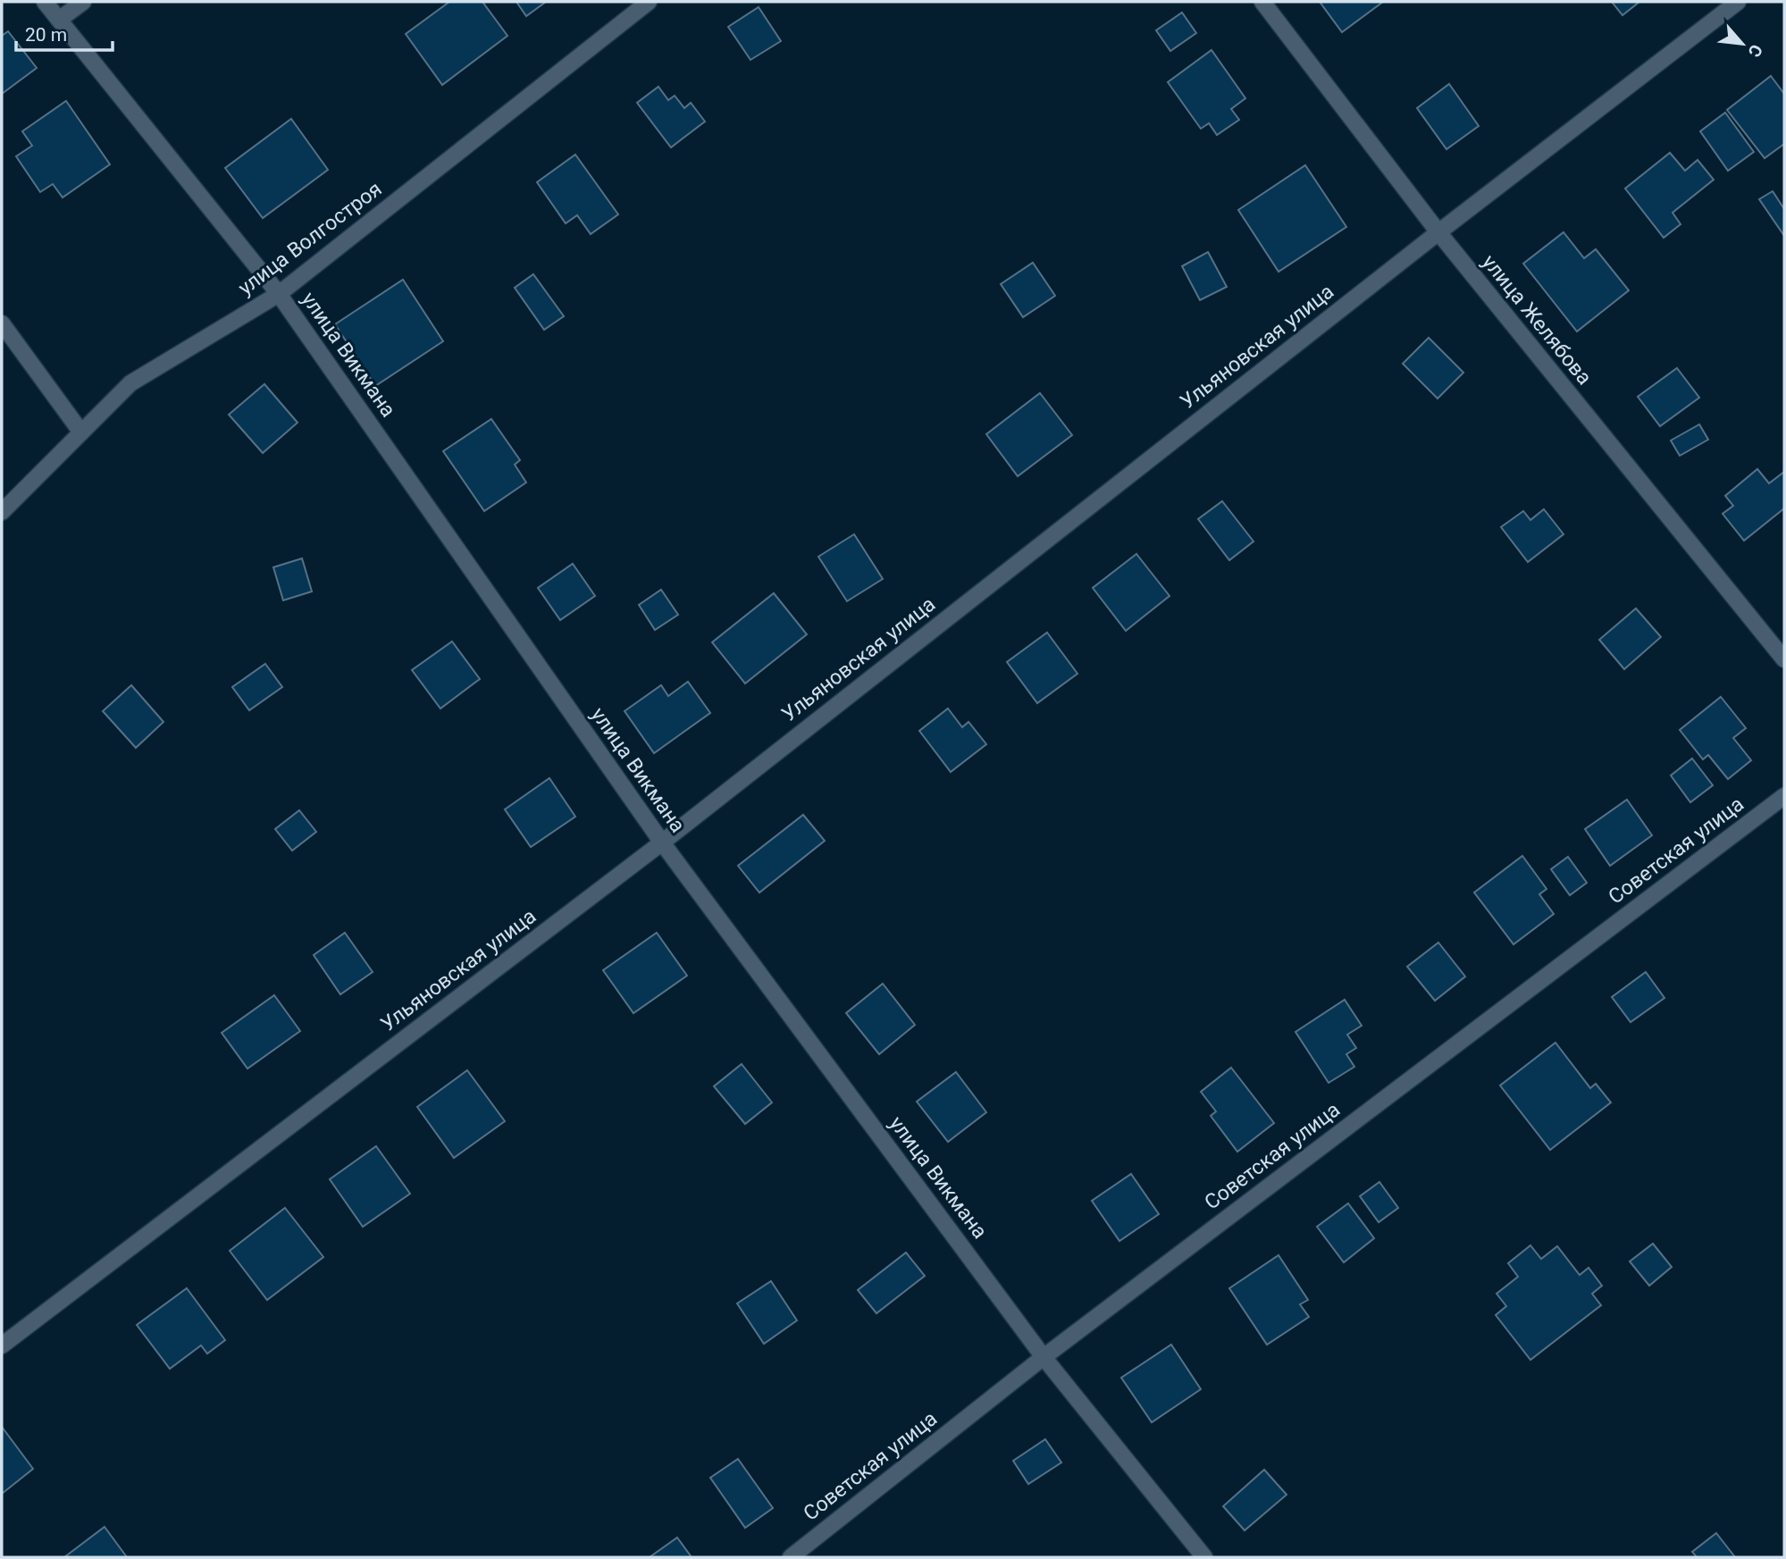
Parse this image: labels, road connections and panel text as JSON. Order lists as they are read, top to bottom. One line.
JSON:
{"streets":{"street":["улица Волгостроя","улица Желябова","Ульяновская улица","улица Викмана","Советская улица"]},"crossings":[["улица Волгостроя","улица Викмана"],["улица Желябова","Ульяновская улица"],["Ульяновская улица","улица Викмана"],["улица Викмана","Советская улица"]],"scale_bar":"20 m","north":"bottom right"}
